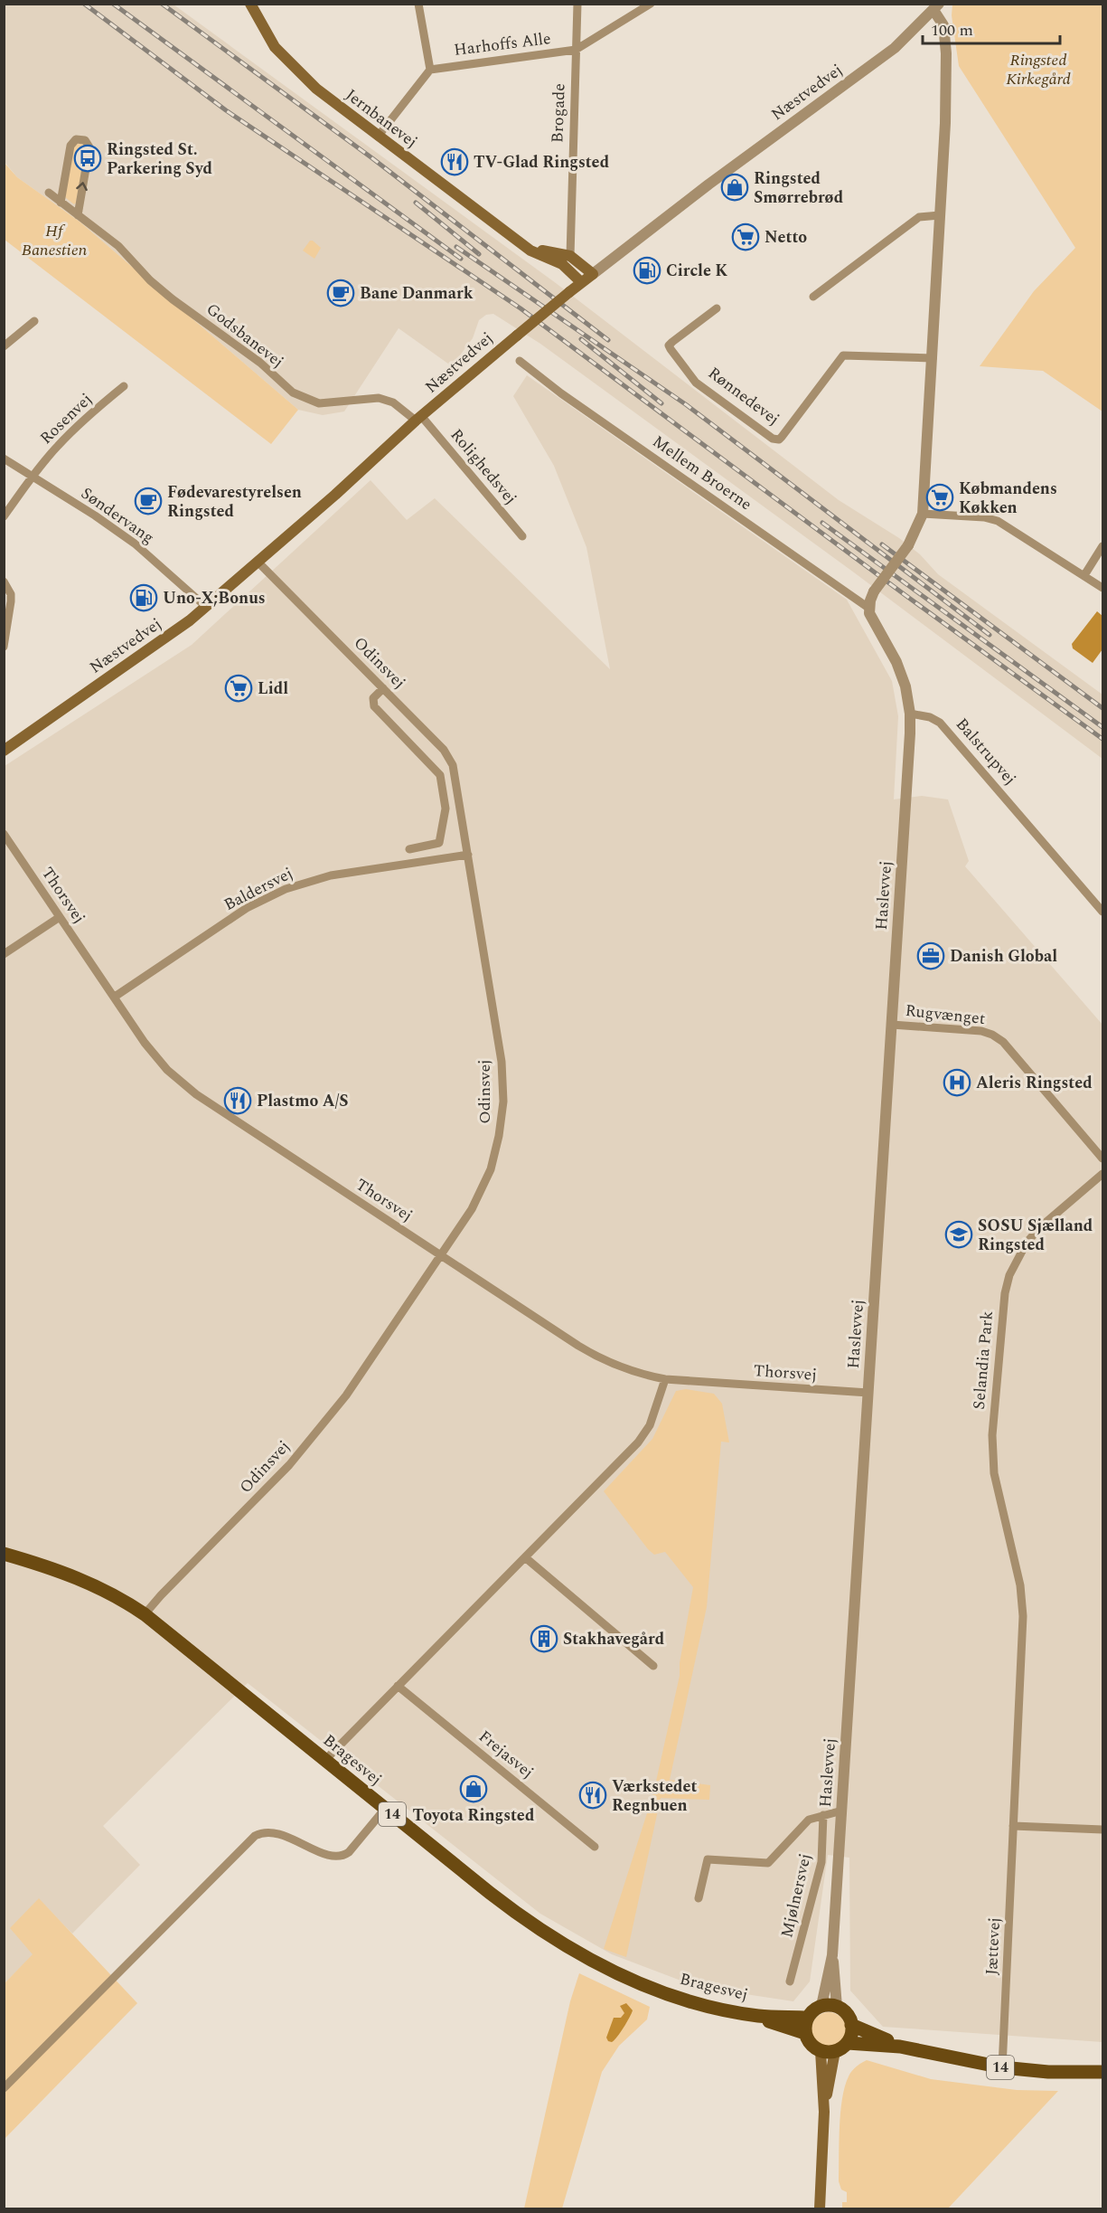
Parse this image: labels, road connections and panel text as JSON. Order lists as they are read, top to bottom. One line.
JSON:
{"streets":{"main road":["Næstvedvej","Jernbanevej","Bragesvej","14"],"street":["Harhoffs Alle","Brogade","Godsbanevej","Rønnedevej","Rosenvej","Rolighedsvej","Mellem Broerne","Søndervang","Odinsvej","Balstrupvej","Baldersvej","Thorsvej","Haslevvej","Rugvænget","Selandia Park","Frejasvej","Mjølnersvej","Jættevej"]},"crossings":[["Harhoffs Alle","Brogade"],["Næstvedvej","Jernbanevej"],["Næstvedvej","Godsbanevej"],["Næstvedvej","Rolighedsvej"],["Næstvedvej","Søndervang"],["Næstvedvej","Odinsvej"],["Brogade","Jernbanevej"],["Godsbanevej","Rolighedsvej"],["Rosenvej","Søndervang"],["Odinsvej","Baldersvej"],["Odinsvej","Thorsvej"],["Odinsvej","Bragesvej"],["Balstrupvej","Haslevvej"],["Baldersvej","Thorsvej"],["Thorsvej","Haslevvej"],["Haslevvej","Rugvænget"],["Haslevvej","Bragesvej"],["Haslevvej","14"],["Haslevvej","Mjølnersvej"],["Selandia Park","Jættevej"],["Bragesvej","14"],["14","Jættevej"]],"parks":["Ringsted Kirkegård","Hf Banestien"],"places":{"bus stop":["Ringsted St. Parkering Syd"],"restaurant":["TV-Glad Ringsted","Plastmo A/S","Værkstedet Regnbuen"],"shop":["Ringsted Smørrebrød","Toyota Ringsted"],"supermarket":["Netto","Købmandens Køkken","Lidl"],"fuel station":["Circle K","Uno-X;Bonus"],"cafe":["Bane Danmark","Fødevarestyrelsen Ringsted"],"office":["Danish Global"],"hospital":["Aleris Ringsted"],"school or university":["SOSU Sjælland Ringsted"],"building":["Stakhavegård"]},"scale_bar":"100 m"}
